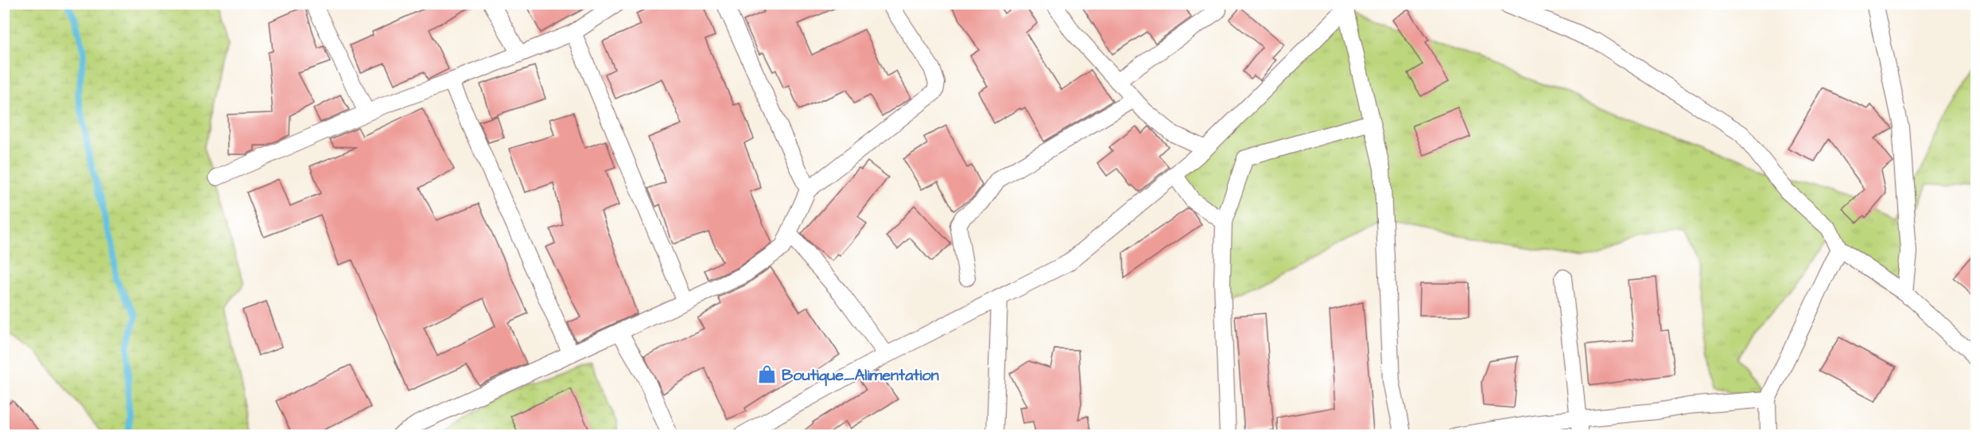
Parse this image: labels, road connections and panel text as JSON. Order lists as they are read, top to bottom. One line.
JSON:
{"places":{"shop":["Boutique_Alimentation"]}}
